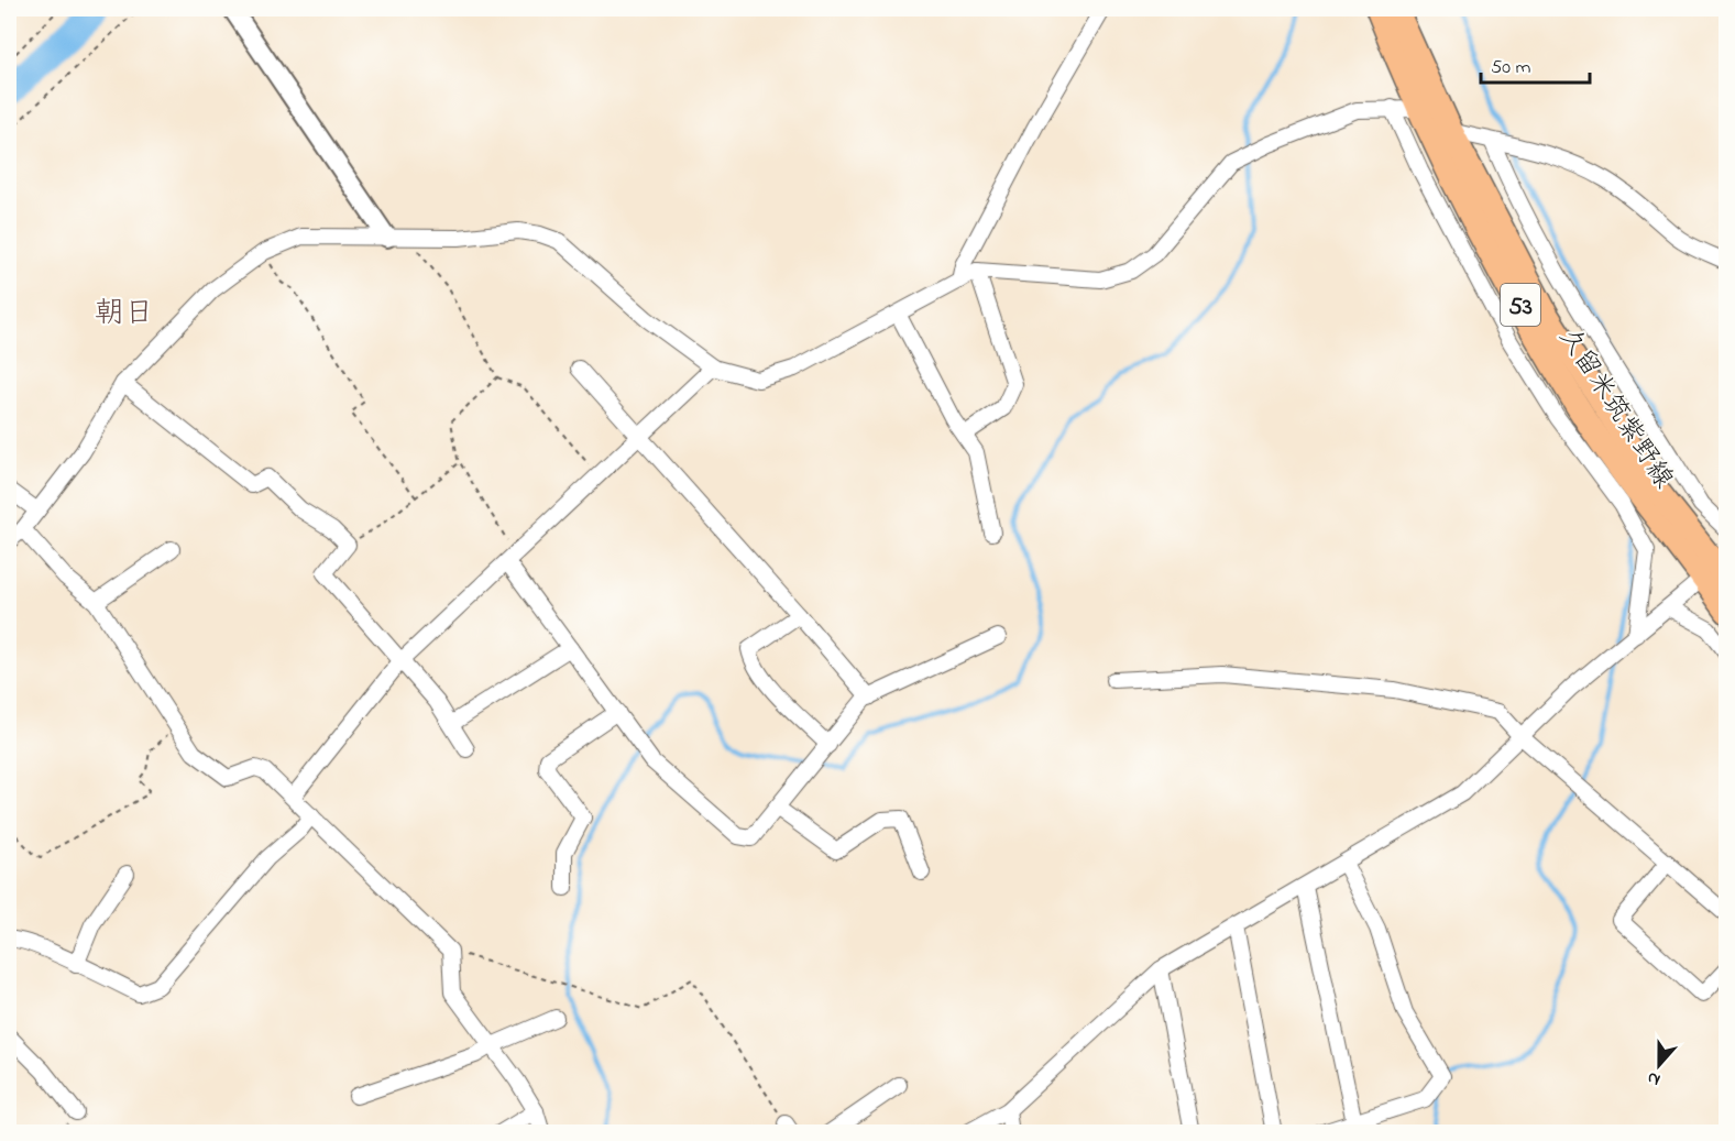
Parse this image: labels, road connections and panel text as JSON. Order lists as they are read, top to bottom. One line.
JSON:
{"streets":{"main road":["53","久留米筑紫野線"]},"districts":["朝日"],"scale_bar":"50 m","north":"bottom"}
